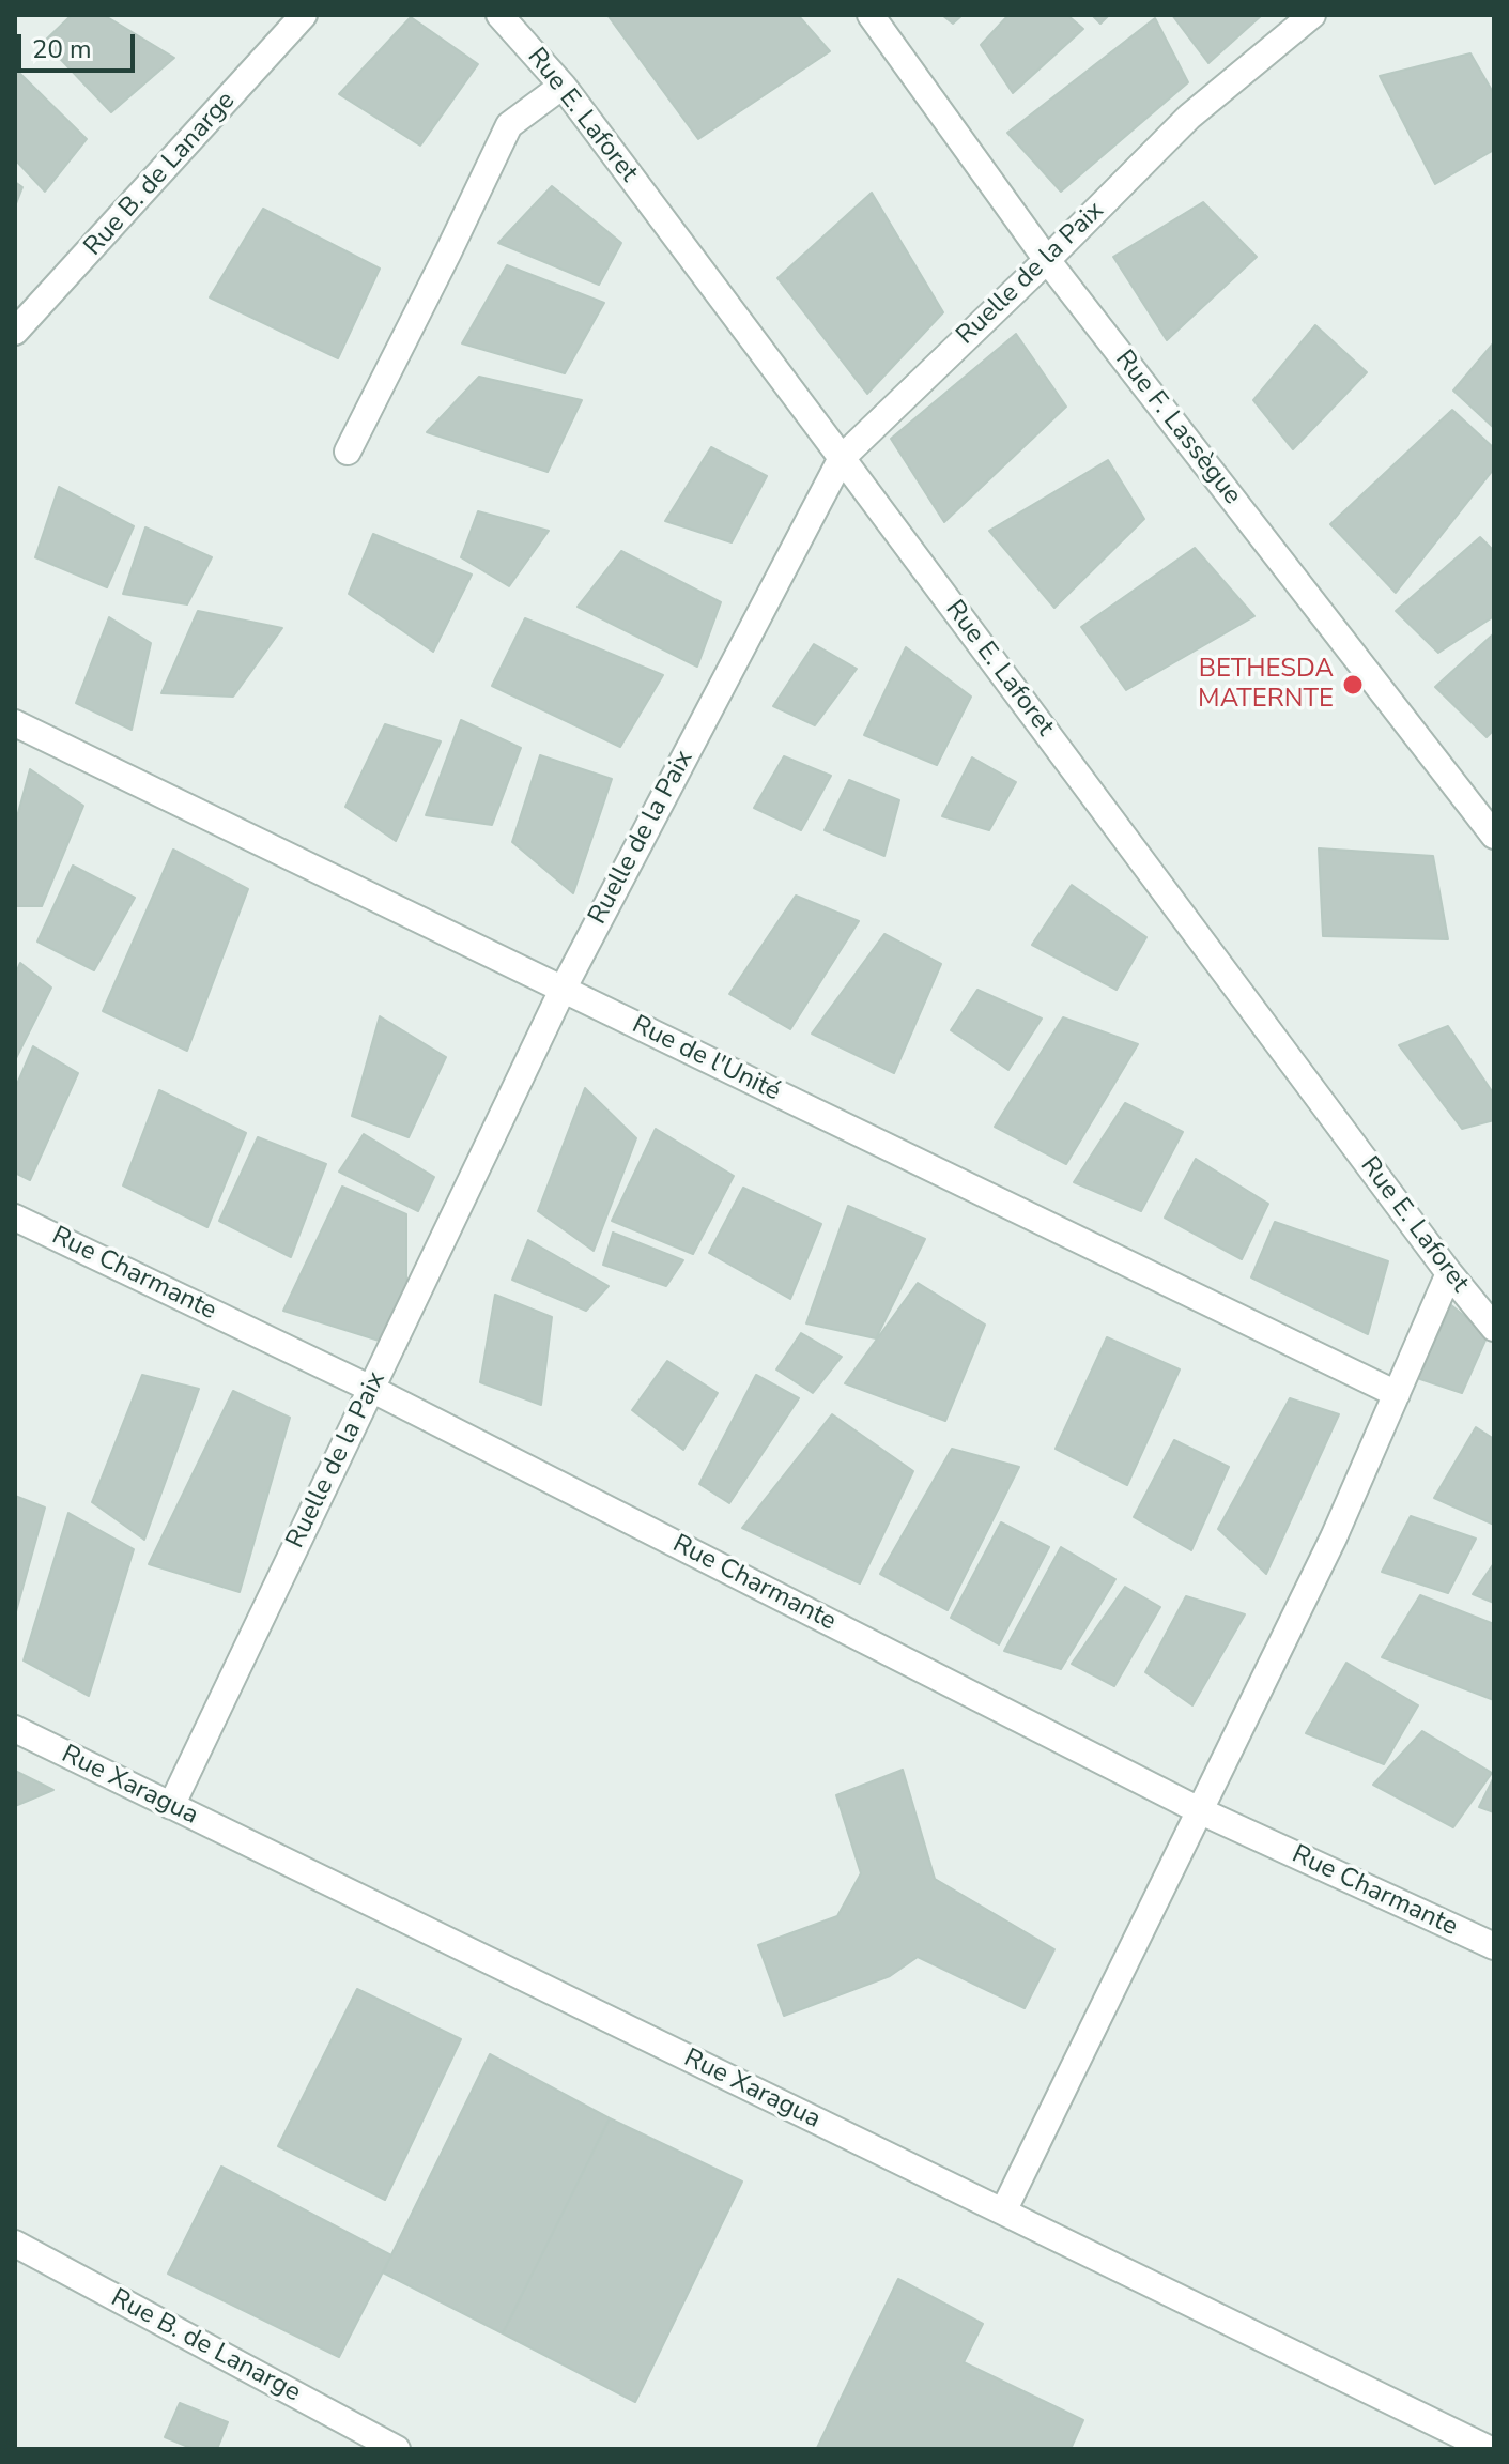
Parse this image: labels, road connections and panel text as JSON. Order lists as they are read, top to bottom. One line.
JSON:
{"streets":{"street":["Rue E. Laforet","Rue B. de Lanarge","Ruelle de la Paix","Rue F. Lassègue","Rue de l'Unité","Rue Charmante","Rue Xaragua"]},"crossings":[["Rue E. Laforet","Ruelle de la Paix"],["Ruelle de la Paix","Rue F. Lassègue"],["Ruelle de la Paix","Rue de l'Unité"],["Ruelle de la Paix","Rue Charmante"],["Ruelle de la Paix","Rue Xaragua"]],"places":["BETHESDA MATERNTE"],"scale_bar":"20 m"}
